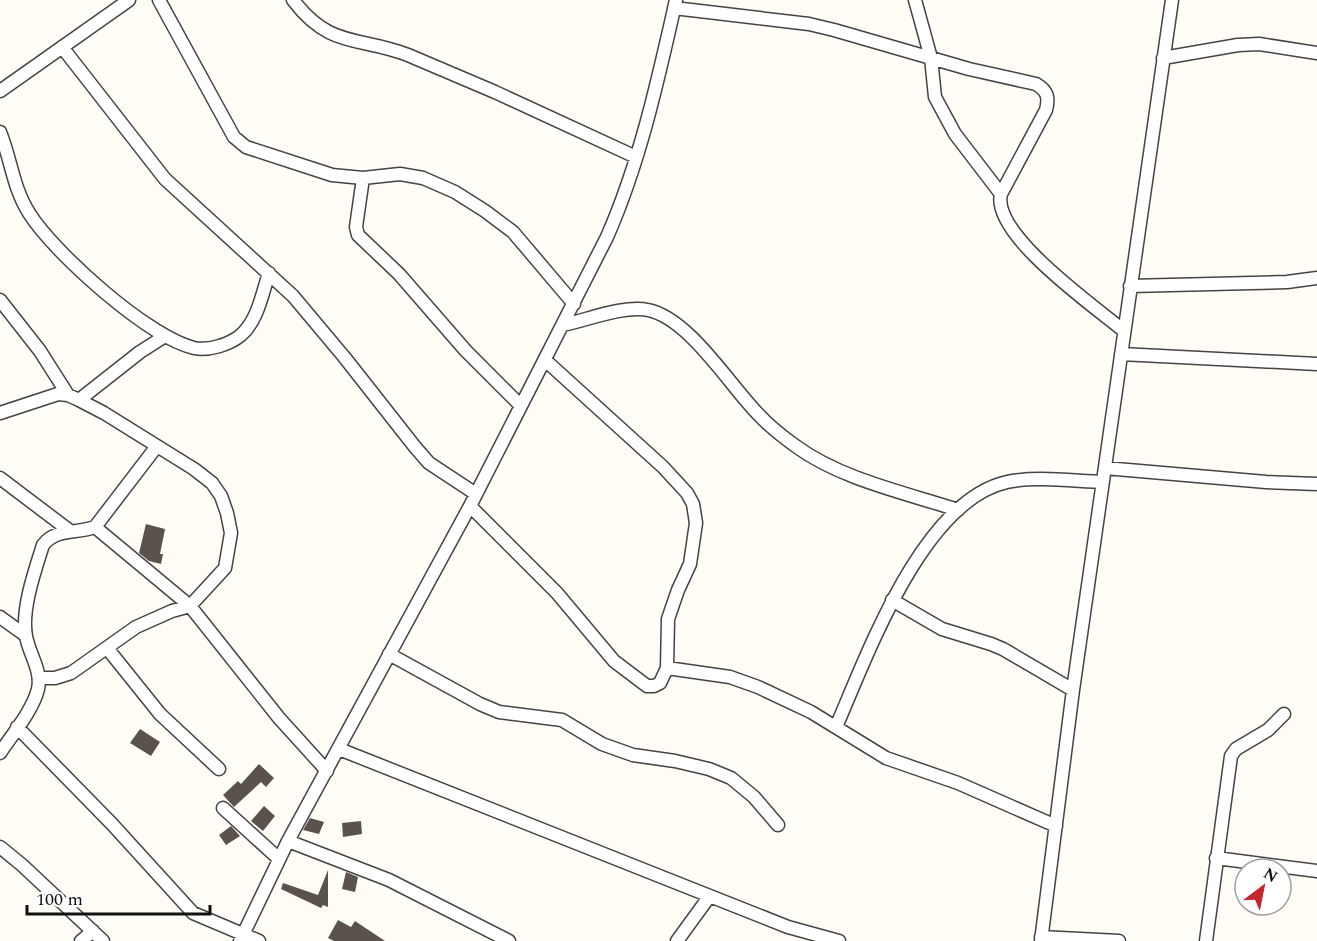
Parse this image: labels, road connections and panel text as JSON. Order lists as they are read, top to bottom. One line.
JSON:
{"scale_bar":"100 m","north":"top right"}
